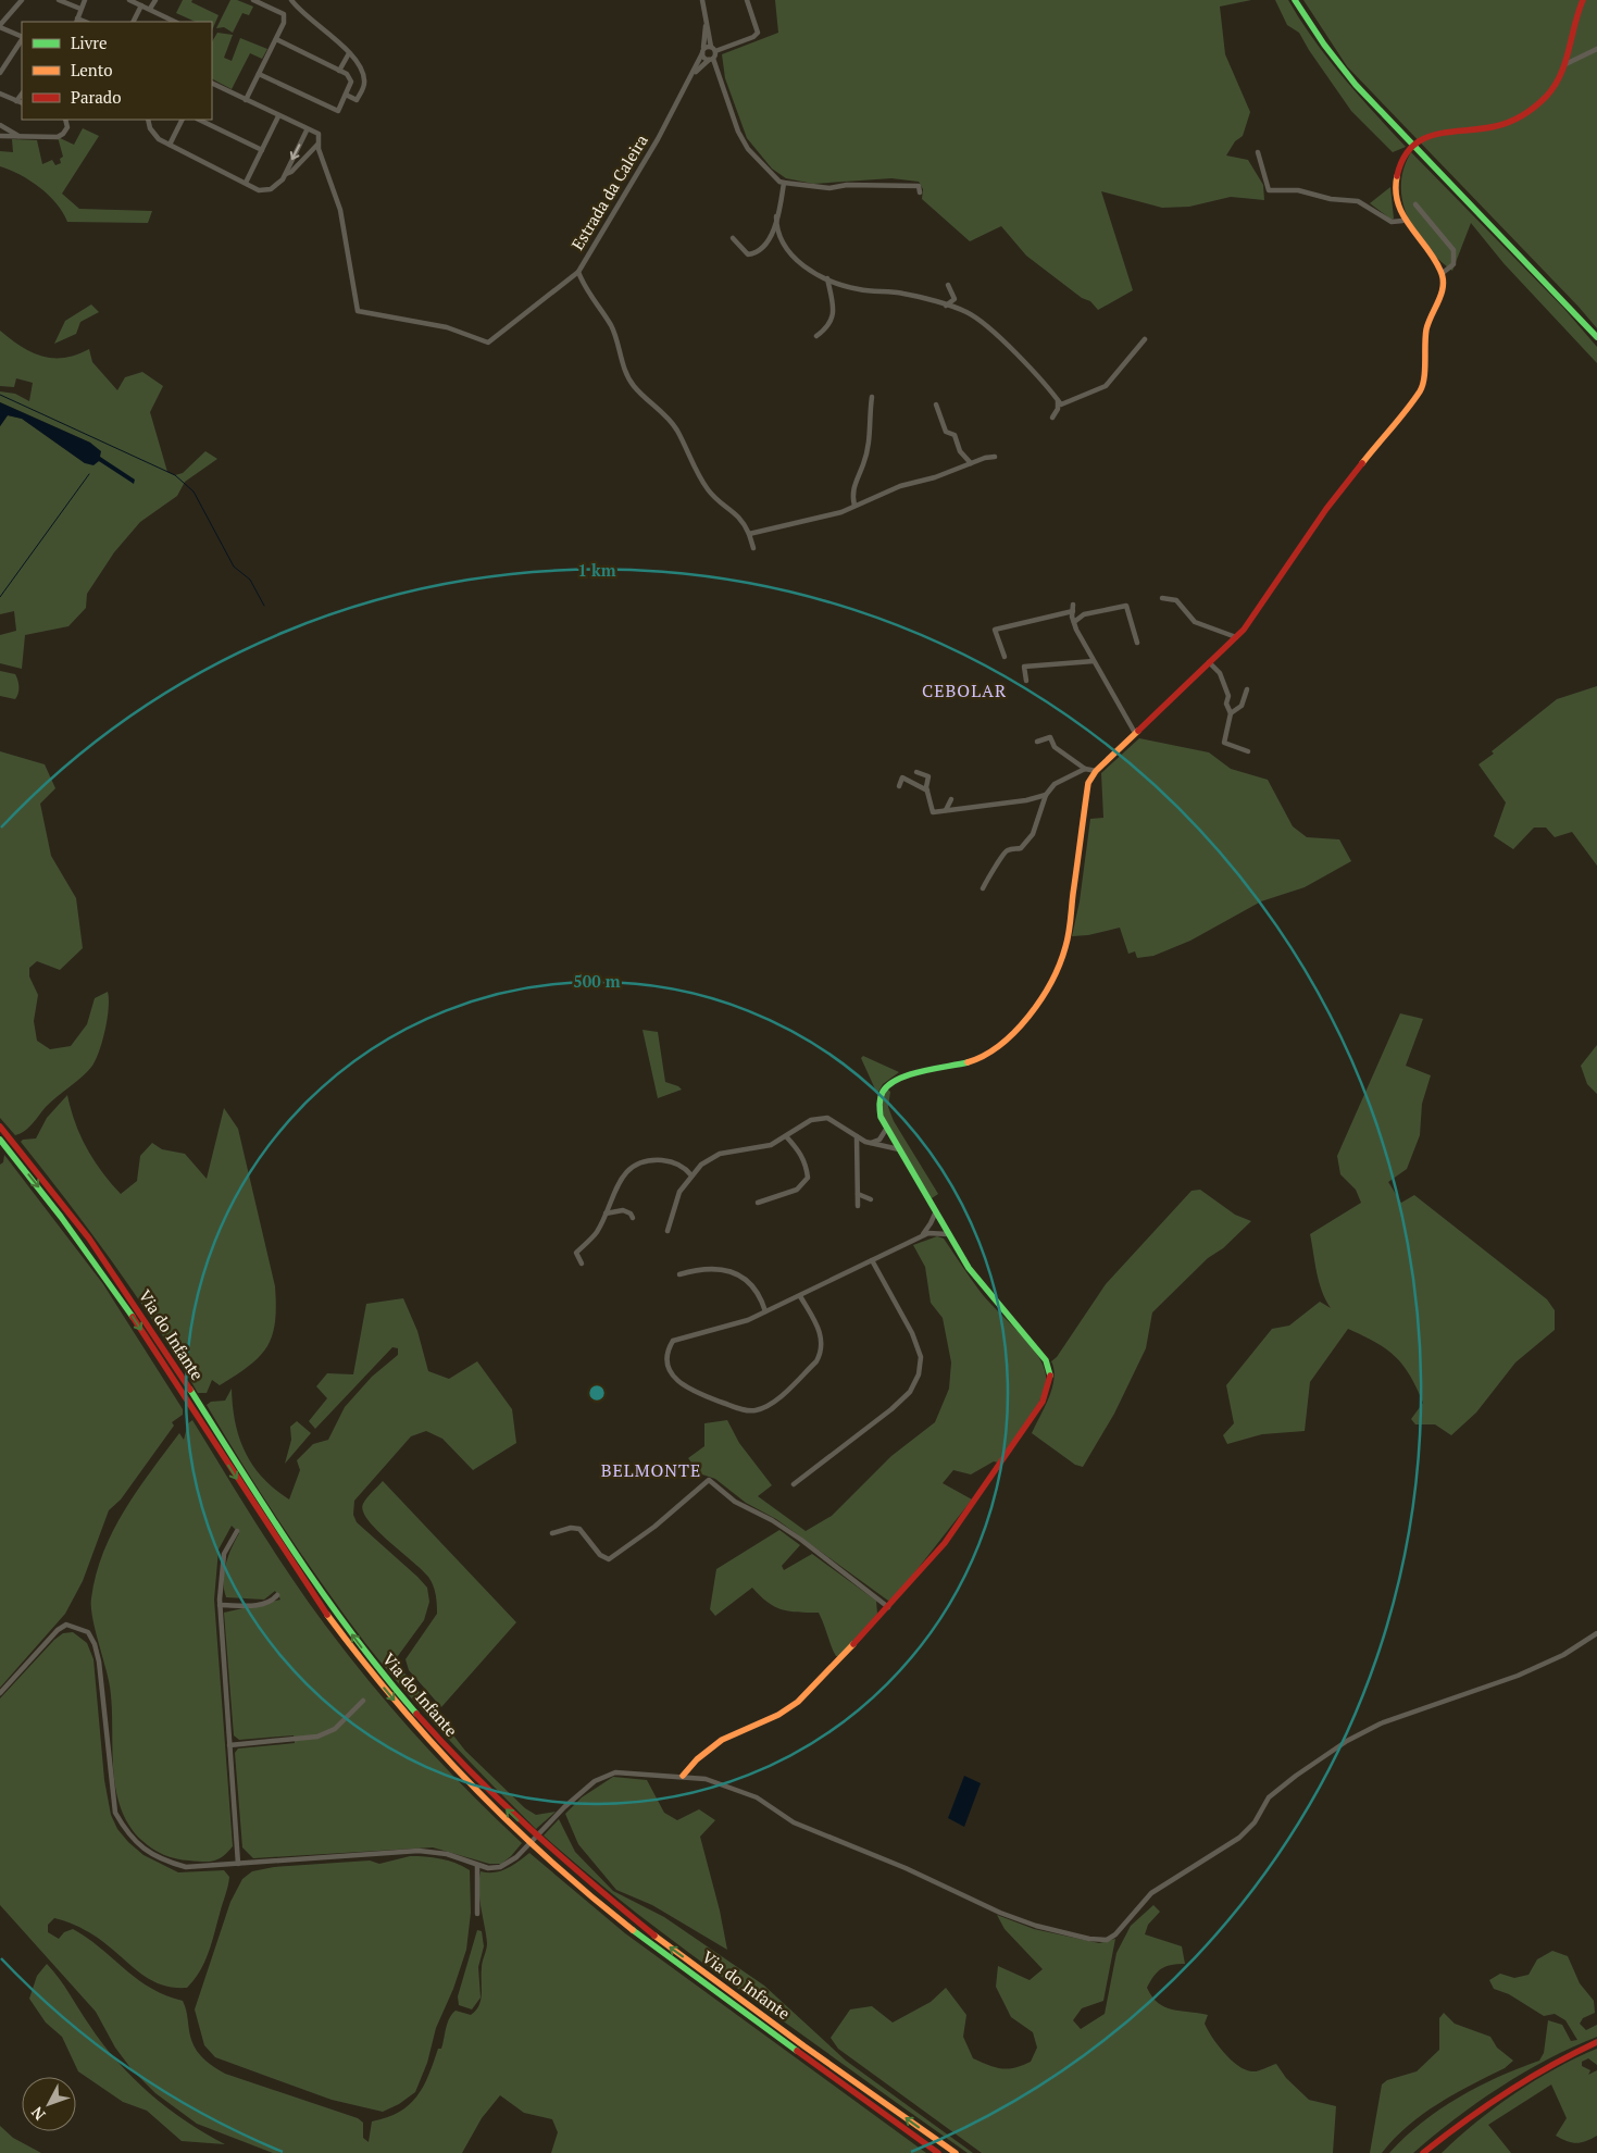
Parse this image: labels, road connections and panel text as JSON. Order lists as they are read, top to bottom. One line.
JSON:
{"streets":{"main road":["Via do Infante"],"street":["Estrada da Caleira"]},"districts":["CEBOLAR","BELMONTE"],"legend":["Livre","Lento","Parado"],"north":"bottom left","rings":["1 km","500 m"]}
